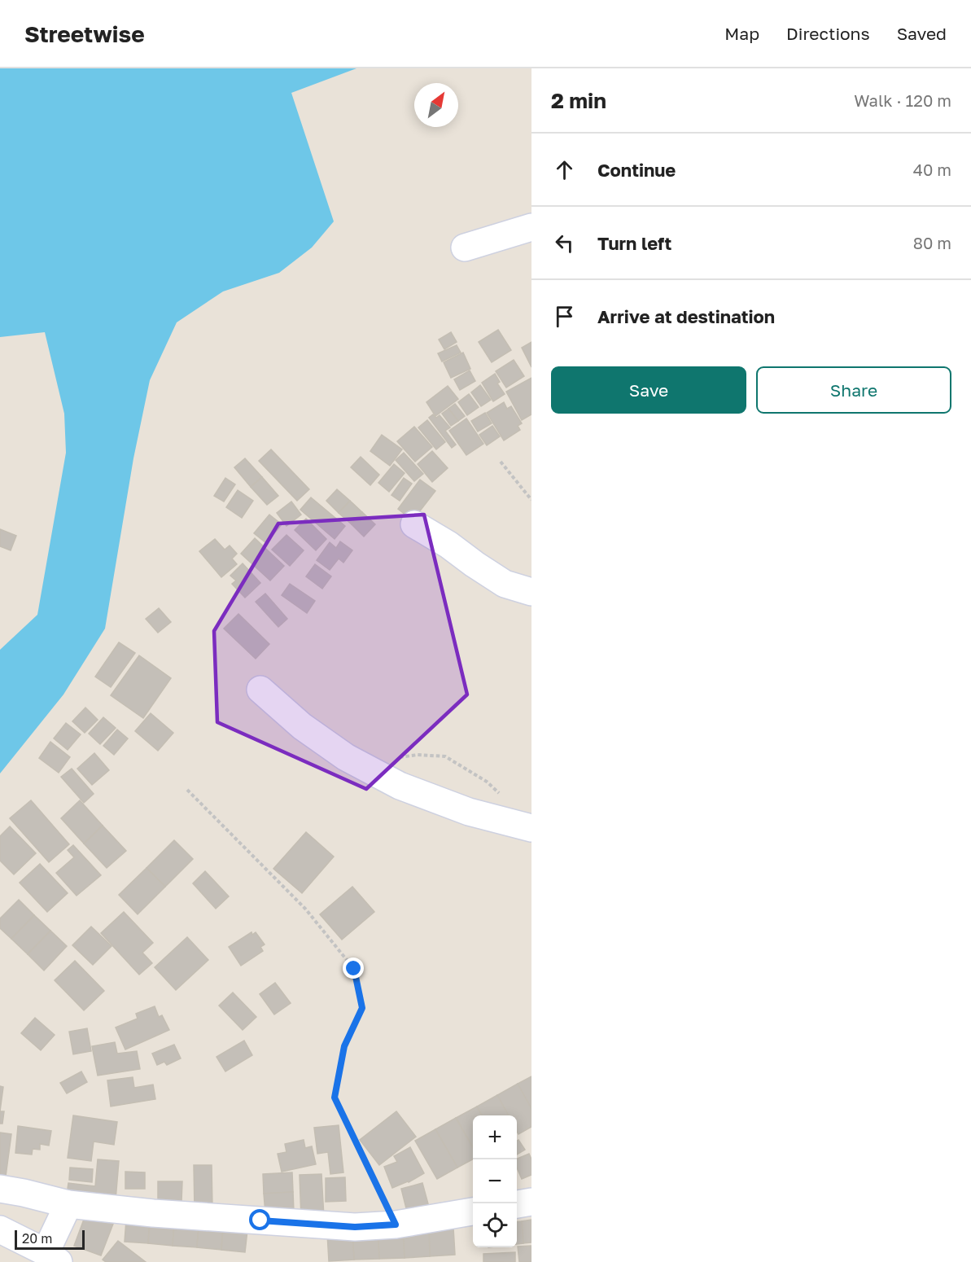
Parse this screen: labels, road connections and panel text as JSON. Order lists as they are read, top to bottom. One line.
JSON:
{"scale_bar":"20 m","north":"top right","page":{"header":"Streetwise","nav":["Map","Directions","Saved"],"heading":["2 min","Walk · 120 m"],"list":[["Continue","40 m"],["Turn left","80 m"],"Arrive at destination"],"buttons":["Save","Share"],"map_buttons":["+","−"],"scale":"20 m"}}
